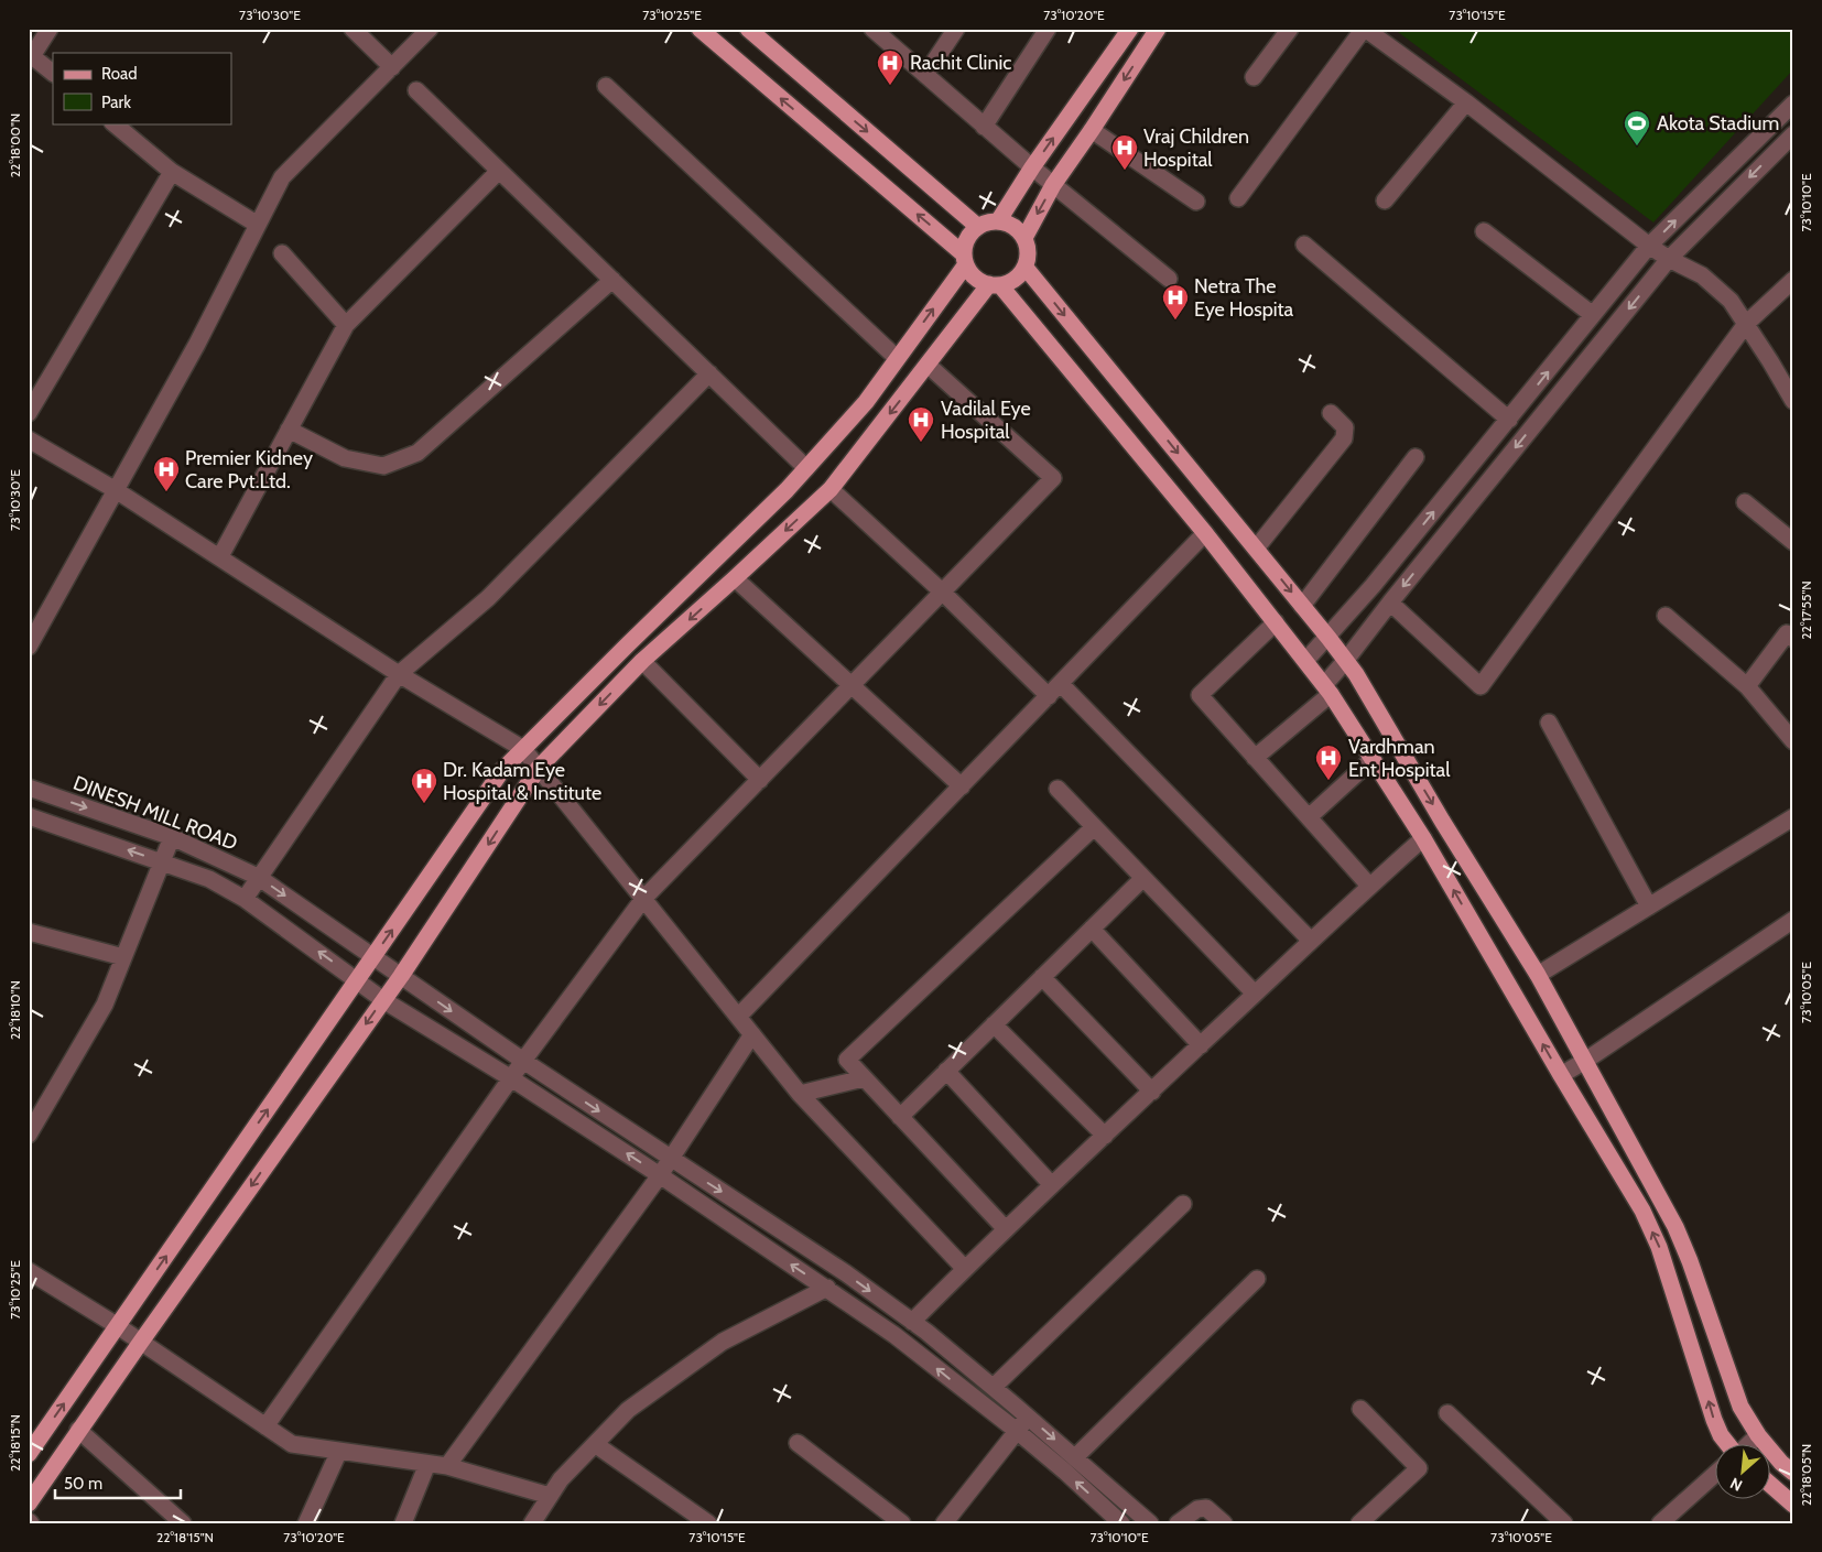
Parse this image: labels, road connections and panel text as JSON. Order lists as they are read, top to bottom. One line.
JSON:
{"streets":{"street":["DINESH MILL ROAD"]},"places":{"hospital":["Rachit Clinic","Vraj Children Hospital","Netra The Eye Hospita","Vadilal Eye Hospital","Premier Kidney Care Pvt.Ltd.","Vardhman Ent Hospital","Dr. Kadam Eye Hospital & Institute"],"sports":["Akota Stadium"]},"legend":["Road","Park"],"scale_bar":"50 m","north":"bottom left","coordinates":["73°10'30\"E","73°10'25\"E","73°10'20\"E","73°10'15\"E","22°18'00\"N","73°10'10\"E","22°17'55\"N","73°10'05\"E","22°18'10\"N","22°18'15\"N","22°18'05\"N"]}
